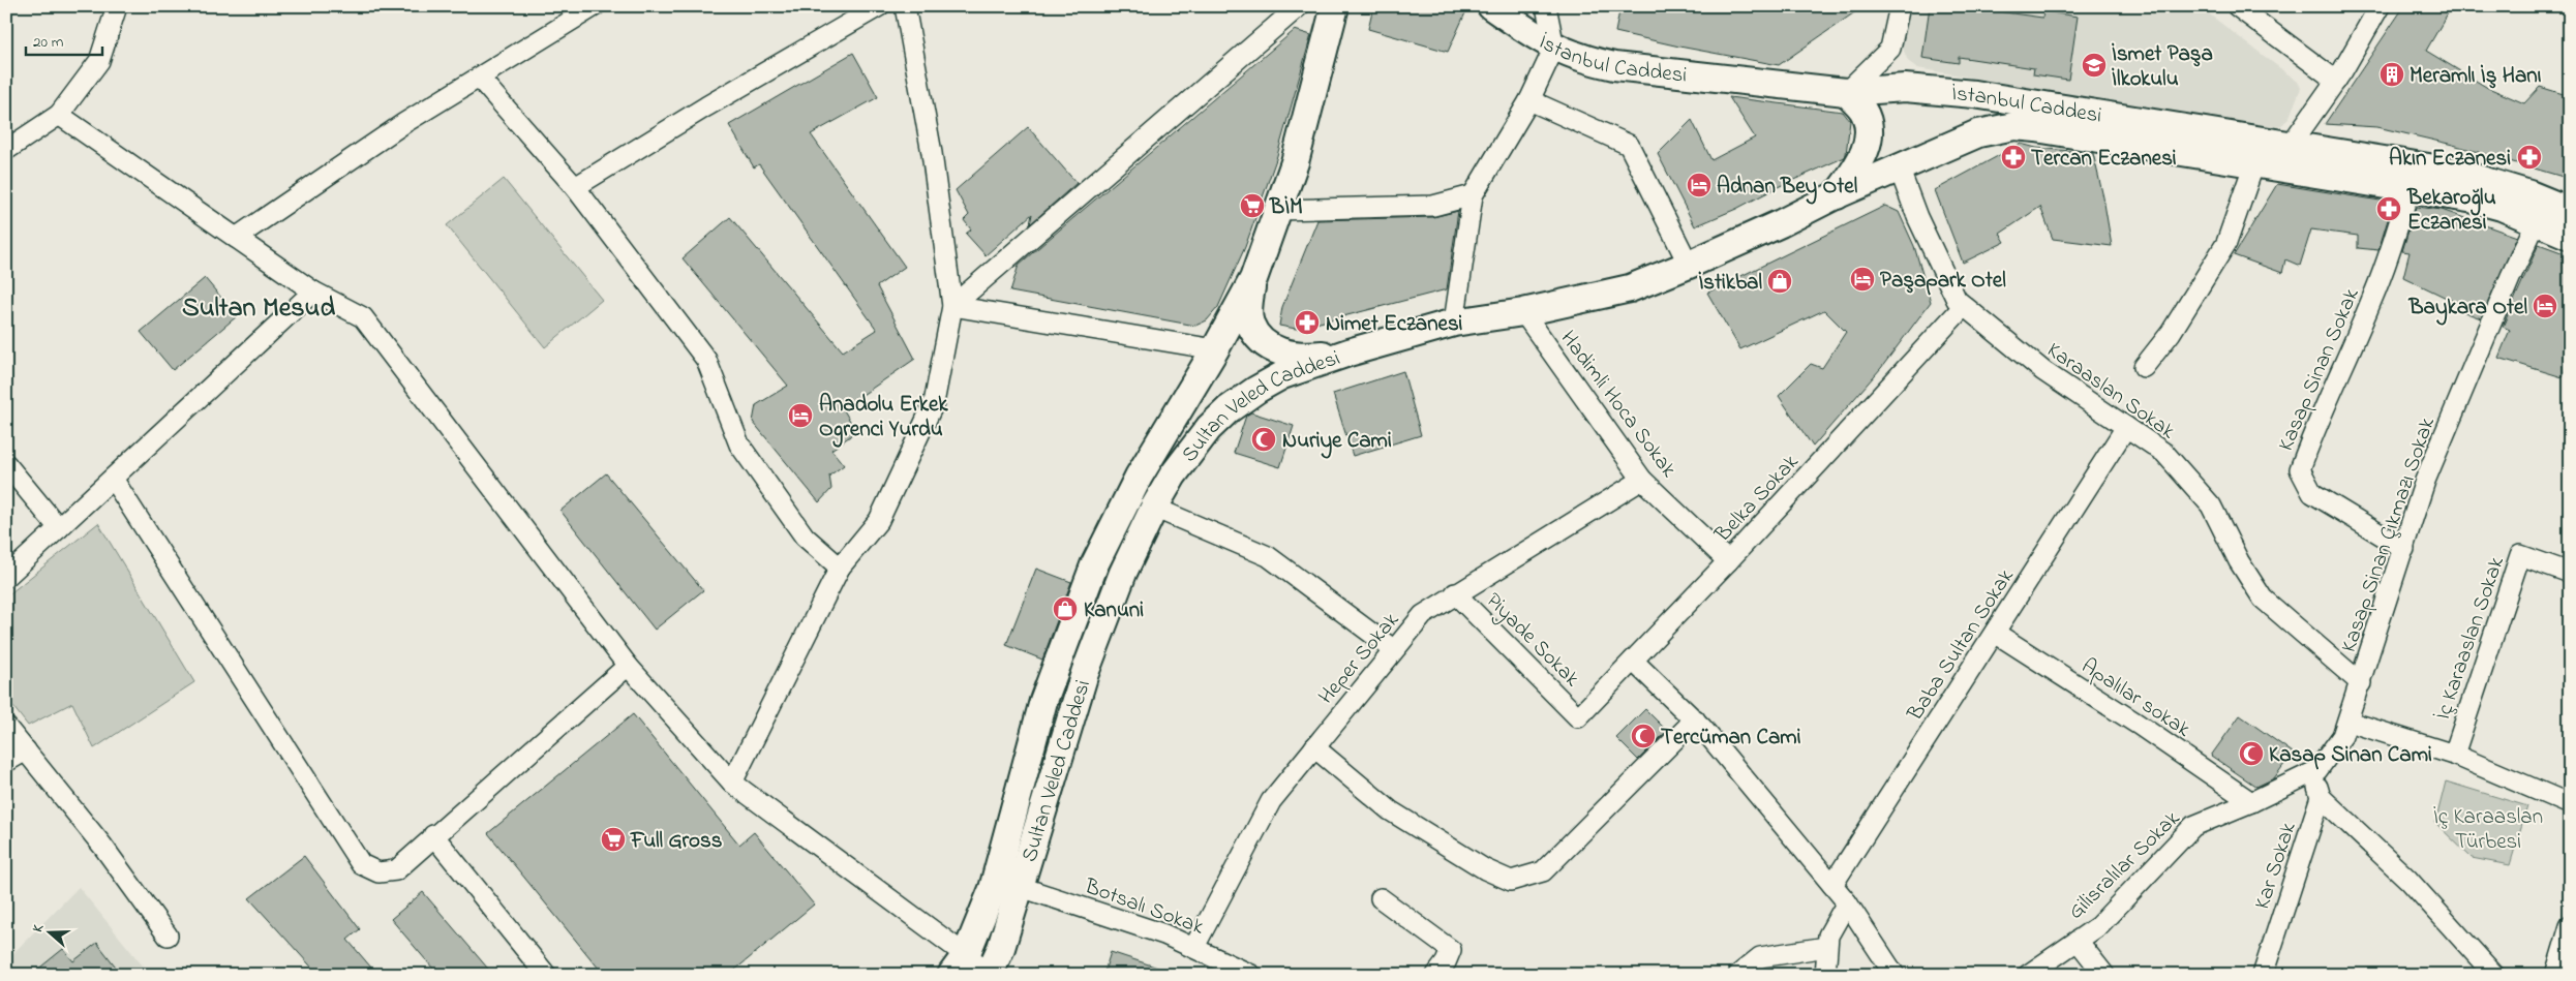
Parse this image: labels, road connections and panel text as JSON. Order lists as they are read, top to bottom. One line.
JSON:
{"streets":{"main road":["İstanbul Caddesi","Sultan Veled Caddesi"],"street":["Kasap Sinan Sokak","Karaaslan Sokak","Hadimli Hoca Sokak","Belka Sokak","Kasap Sinan Çıkmazı Sokak","İç Karaaslan Sokak","Piyade Sokak","Baba Sultan Sokak","Heper Sokak","Apalılar sokak","Gilisralılar Sokak","Kar Sokak","Botsalı Sokak"]},"crossings":[["İstanbul Caddesi","Kasap Sinan Sokak"],["İstanbul Caddesi","Sultan Veled Caddesi"],["İstanbul Caddesi","Kasap Sinan Çıkmazı Sokak"],["Kasap Sinan Sokak","Kasap Sinan Çıkmazı Sokak"],["Karaaslan Sokak","Sultan Veled Caddesi"],["Karaaslan Sokak","Belka Sokak"],["Karaaslan Sokak","Kasap Sinan Çıkmazı Sokak"],["Karaaslan Sokak","Baba Sultan Sokak"],["Hadimli Hoca Sokak","Sultan Veled Caddesi"],["Hadimli Hoca Sokak","Belka Sokak"],["Hadimli Hoca Sokak","Heper Sokak"],["Sultan Veled Caddesi","Botsalı Sokak"],["Belka Sokak","Piyade Sokak"],["Kasap Sinan Çıkmazı Sokak","Gilisralılar Sokak"],["Piyade Sokak","Heper Sokak"],["Baba Sultan Sokak","Apalılar sokak"],["Heper Sokak","Botsalı Sokak"],["Apalılar sokak","Gilisralılar Sokak"],["Gilisralılar Sokak","Kar Sokak"]],"districts":["Sultan Mesud"],"parks":["İç Karaaslan Türbesi"],"places":{"school or university":["İsmet Paşa İlkokulu"],"building":["Meramlı İş Hanı"],"pharmacy":["Tercan Eczanesi","Akın Eczanesi","Bekaroğlu Eczanesi","Nimet Eczanesi"],"hotel":["Adnan Bey Otel","Paşapark Otel","Baykara Otel","Anadolu Erkek Ogrenci Yurdu"],"supermarket":["BİM","Full Gross"],"shop":["İstikbal","Kanuni"],"mosque":["Nuriye Cami","Tercüman Cami","Kasap Sinan Cami"]},"scale_bar":"20 m","north":"left"}
